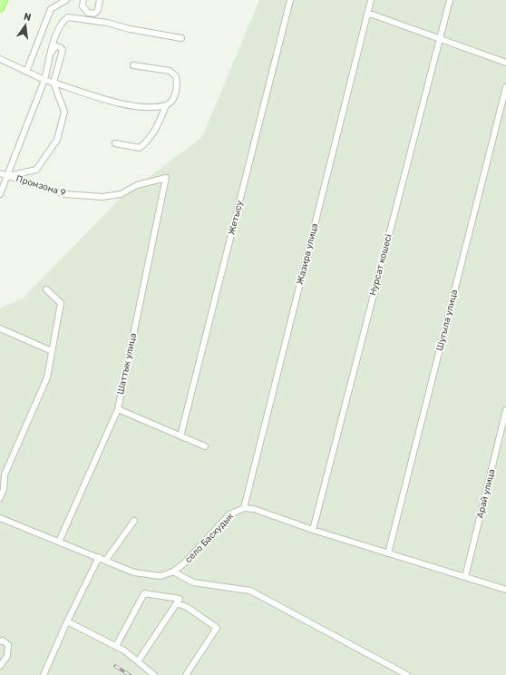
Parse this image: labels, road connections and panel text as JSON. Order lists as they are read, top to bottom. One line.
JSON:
{"streets":{"street":["Промзона 9","Жетысу","Жазира улица","Нурсат кошесi","Шугыла улица","Шаттык улица","Арай улица","село Баскудык"]},"crossings":[["Промзона 9","Шаттык улица"],["Жазира улица","село Баскудык"],["Нурсат кошесi","село Баскудык"],["Шугыла улица","село Баскудык"],["Шаттык улица","село Баскудык"],["Арай улица","село Баскудык"]],"north":"top"}
